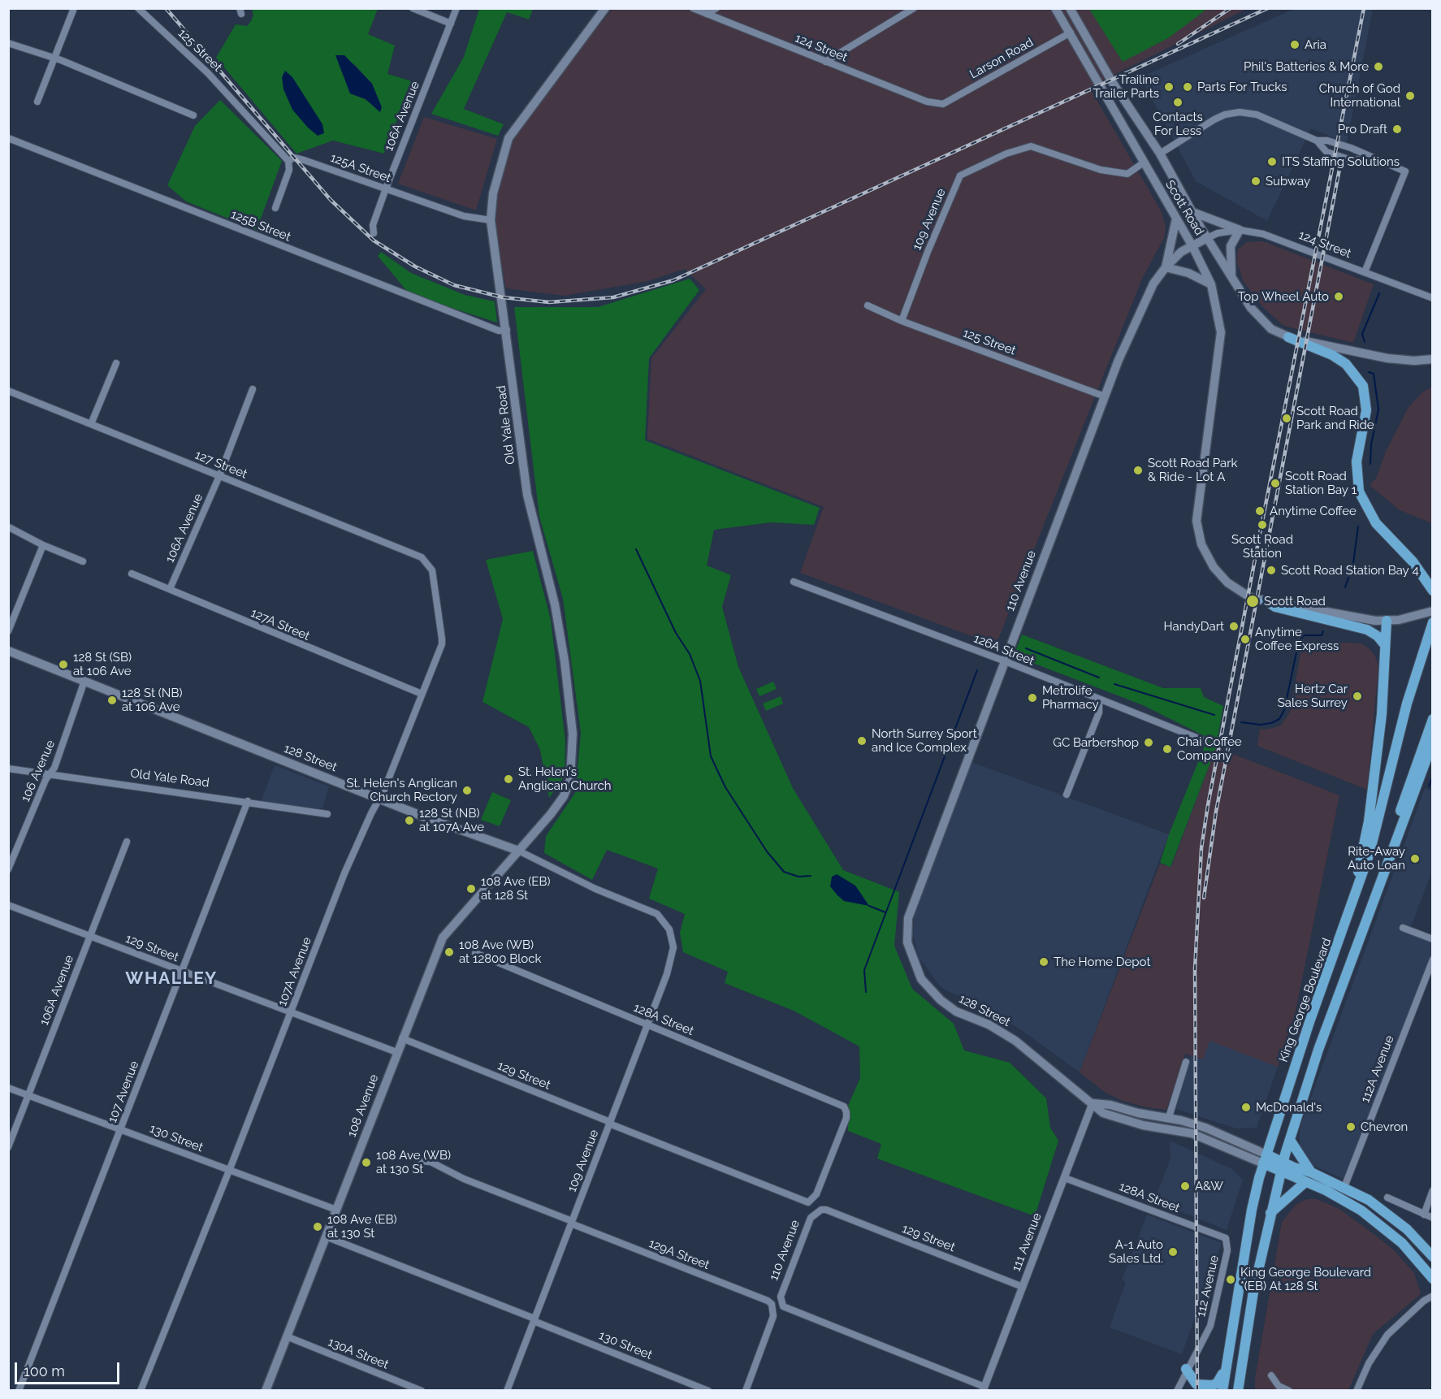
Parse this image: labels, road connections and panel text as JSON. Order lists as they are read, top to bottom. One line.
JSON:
{"streets":{"main road":["Scott Road","Old Yale Road","110 Avenue","128 Street","King George Boulevard","108 Avenue"],"street":["124 Street","125 Street","Larson Road","106A Avenue","125A Street","109 Avenue","125B Street","127 Street","127A Street","126A Street","106 Avenue","129 Street","107A Avenue","128A Street","112A Avenue","107 Avenue","130 Street","111 Avenue","129A Street","112 Avenue","130A Street"]},"crossings":[["124 Street","Larson Road"],["124 Street","Scott Road"],["124 Street","110 Avenue"],["125 Street","125A Street"],["125 Street","109 Avenue"],["125 Street","110 Avenue"],["Larson Road","Scott Road"],["106A Avenue","125A Street"],["106A Avenue","127 Street"],["106A Avenue","127A Street"],["106A Avenue","129 Street"],["106A Avenue","130 Street"],["125A Street","Old Yale Road"],["Scott Road","109 Avenue"],["Scott Road","110 Avenue"],["109 Avenue","128 Street"],["109 Avenue","129 Street"],["109 Avenue","128A Street"],["109 Avenue","130 Street"],["109 Avenue","129A Street"],["125B Street","Old Yale Road"],["Old Yale Road","128 Street"],["Old Yale Road","106 Avenue"],["Old Yale Road","107 Avenue"],["Old Yale Road","108 Avenue"],["127 Street","107A Avenue"],["110 Avenue","126A Street"],["110 Avenue","128 Street"],["110 Avenue","129 Street"],["110 Avenue","111 Avenue"],["127A Street","107A Avenue"],["128 Street","106 Avenue"],["128 Street","107A Avenue"],["128 Street","King George Boulevard"],["128 Street","108 Avenue"],["128 Street","111 Avenue"],["129 Street","107A Avenue"],["129 Street","128A Street"],["129 Street","107 Avenue"],["129 Street","108 Avenue"],["129 Street","111 Avenue"],["107A Avenue","130 Street"],["128A Street","111 Avenue"],["128A Street","112 Avenue"],["107 Avenue","130 Street"],["108 Avenue","130 Street"],["108 Avenue","130A Street"]],"districts":["WHALLEY"],"places":["Aria","Phil's Batteries & More","Trailine Trailer Parts","Parts For Trucks","Church of God International","Contacts For Less","Pro Draft","ITS Staffing Solutions","Subway","Top Wheel Auto","Scott Road Park and Ride","Scott Road Park & Ride - Lot A","Scott Road Station Bay 1","Anytime Coffee","Scott Road Station","Scott Road Station Bay 4","Scott Road","HandyDart","Anytime Coffee Express","128 St (SB) at 106 Ave","Hertz Car Sales Surrey","Metrolife Pharmacy","128 St (NB) at 106 Ave","North Surrey Sport and Ice Complex","GC Barbershop","Chai Coffee Company","St. Helen's Anglican Church","St. Helen's Anglican Church Rectory","128 St (NB) at 107A Ave","Rite-Away Auto Loan","108 Ave (EB) at 128 St","108 Ave (WB) at 12800 Block","The Home Depot","McDonald's","Chevron","108 Ave (WB) at 130 St","A&W","108 Ave (EB) at 130 St","A-1 Auto Sales Ltd.","King George Boulevard *(EB) At 128 St"],"scale_bar":"100 m"}
